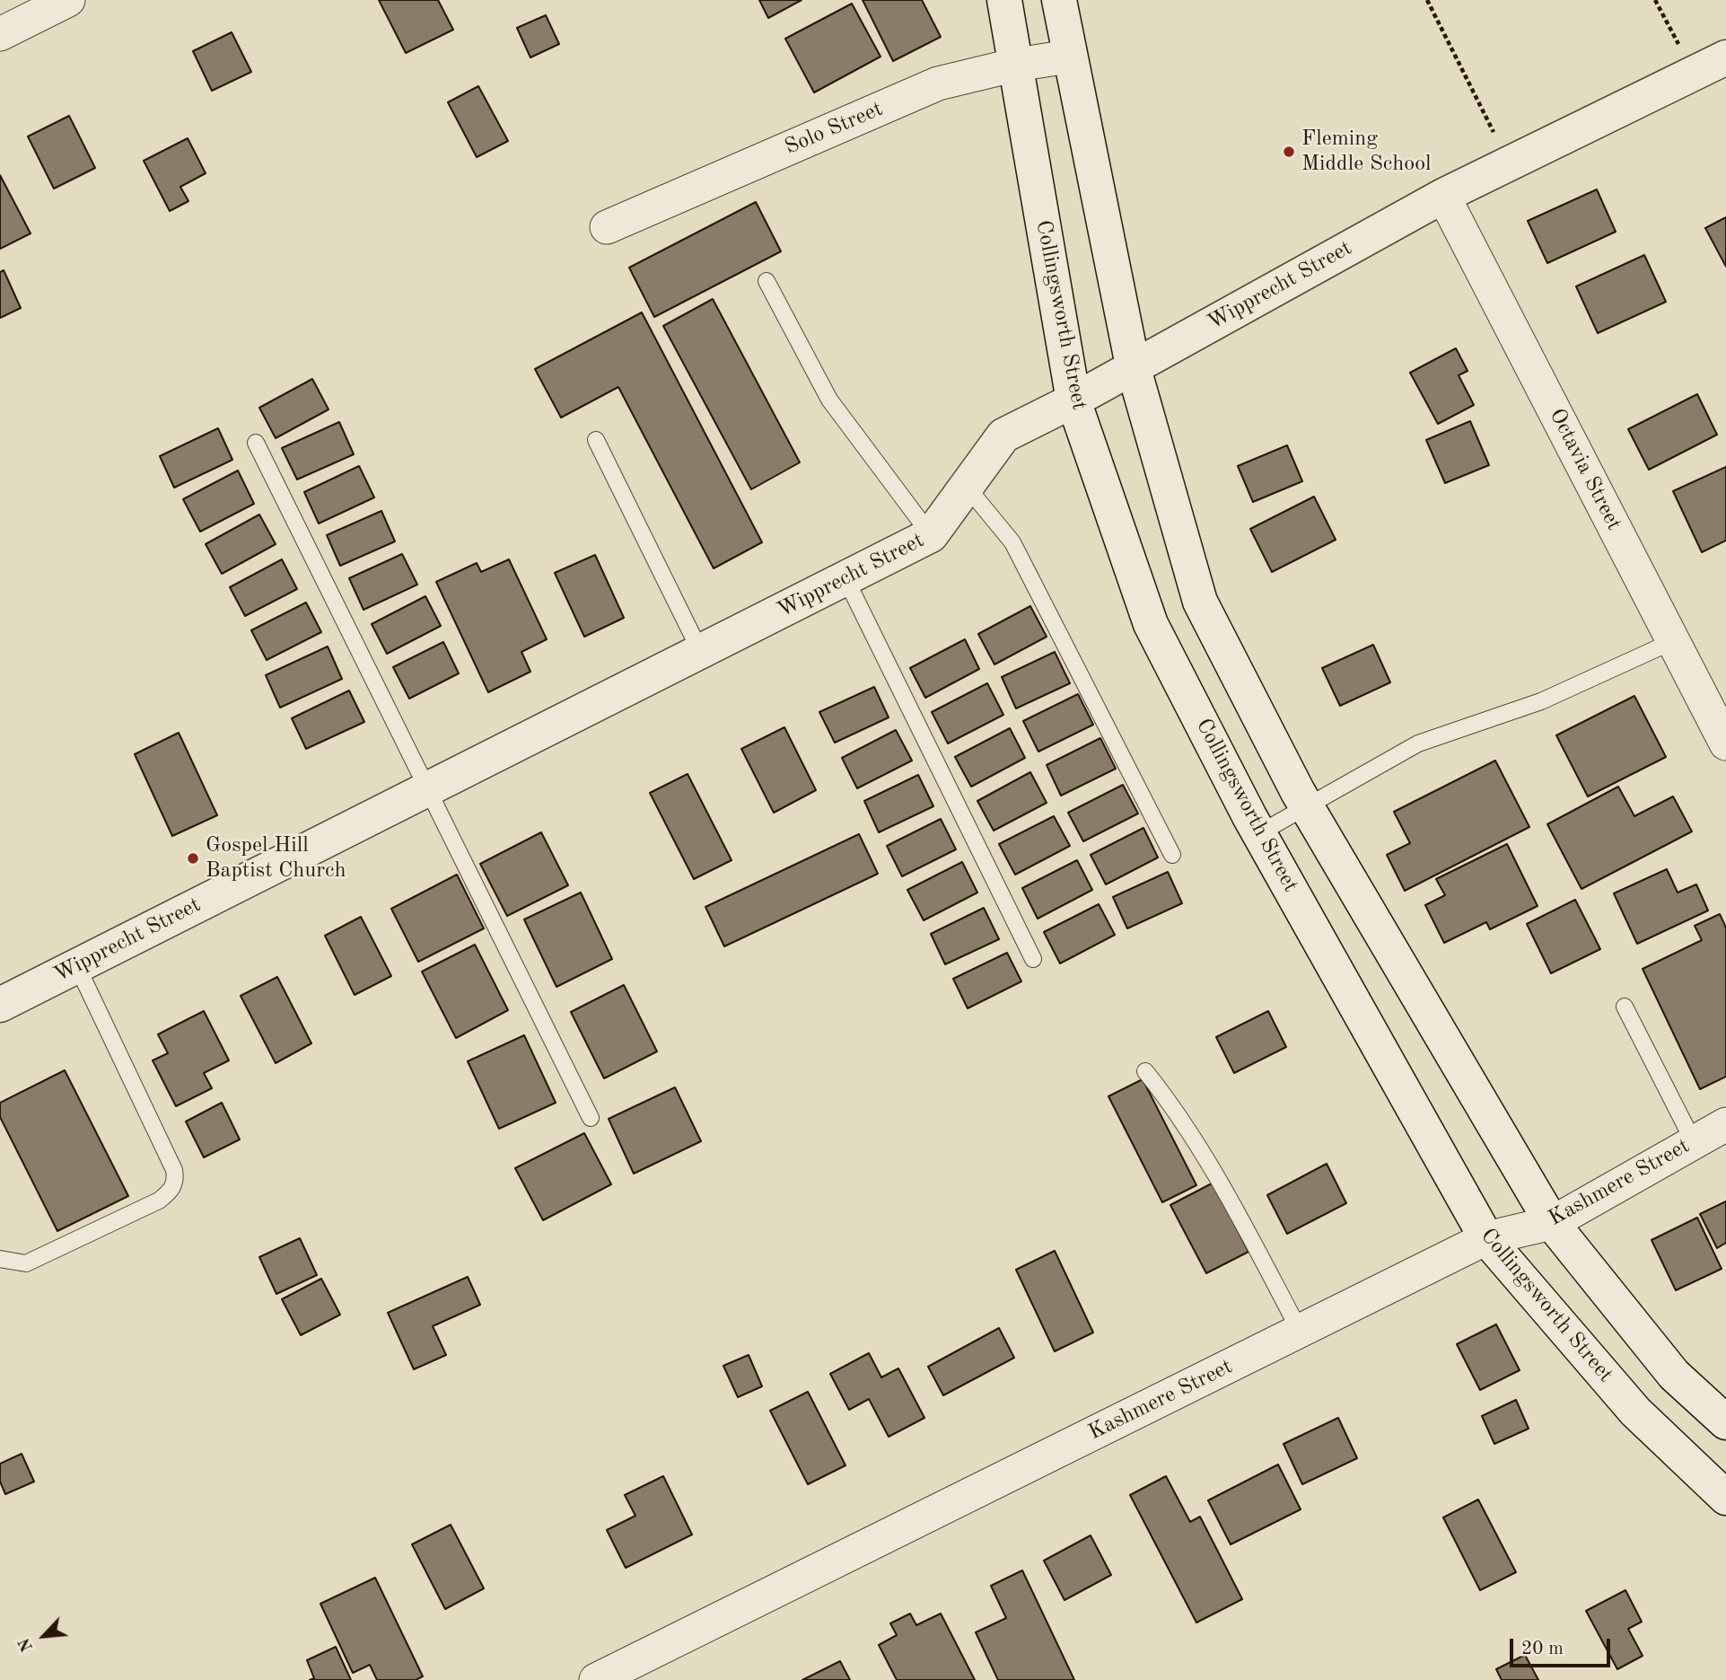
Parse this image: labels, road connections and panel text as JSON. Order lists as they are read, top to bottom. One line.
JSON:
{"streets":{"main road":["Wipprecht Street","Collingsworth Street"],"street":["Solo Street","Octavia Street","Kashmere Street"]},"crossings":[["Solo Street","Collingsworth Street"],["Wipprecht Street","Collingsworth Street"],["Wipprecht Street","Octavia Street"],["Collingsworth Street","Kashmere Street"]],"places":["Fleming Middle School","Gospel Hill Baptist Church"],"scale_bar":"20 m","north":"bottom left"}
